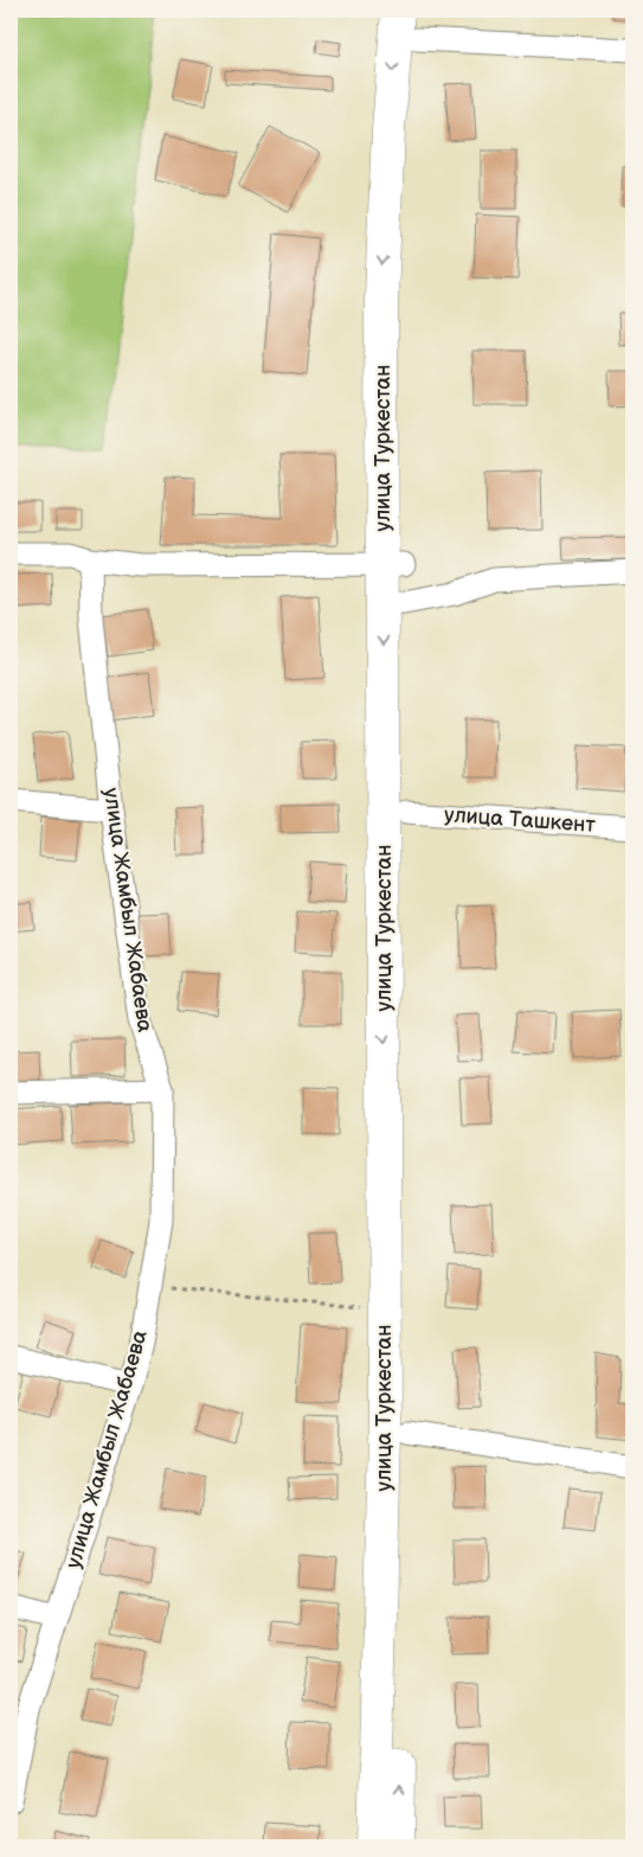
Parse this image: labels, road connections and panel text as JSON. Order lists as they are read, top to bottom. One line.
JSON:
{"streets":{"highway":["улица Туркестан"],"street":["улица Ташкент","улица Жамбыл Жабаева"]},"crossings":[["улица Туркестан","улица Ташкент"]]}
